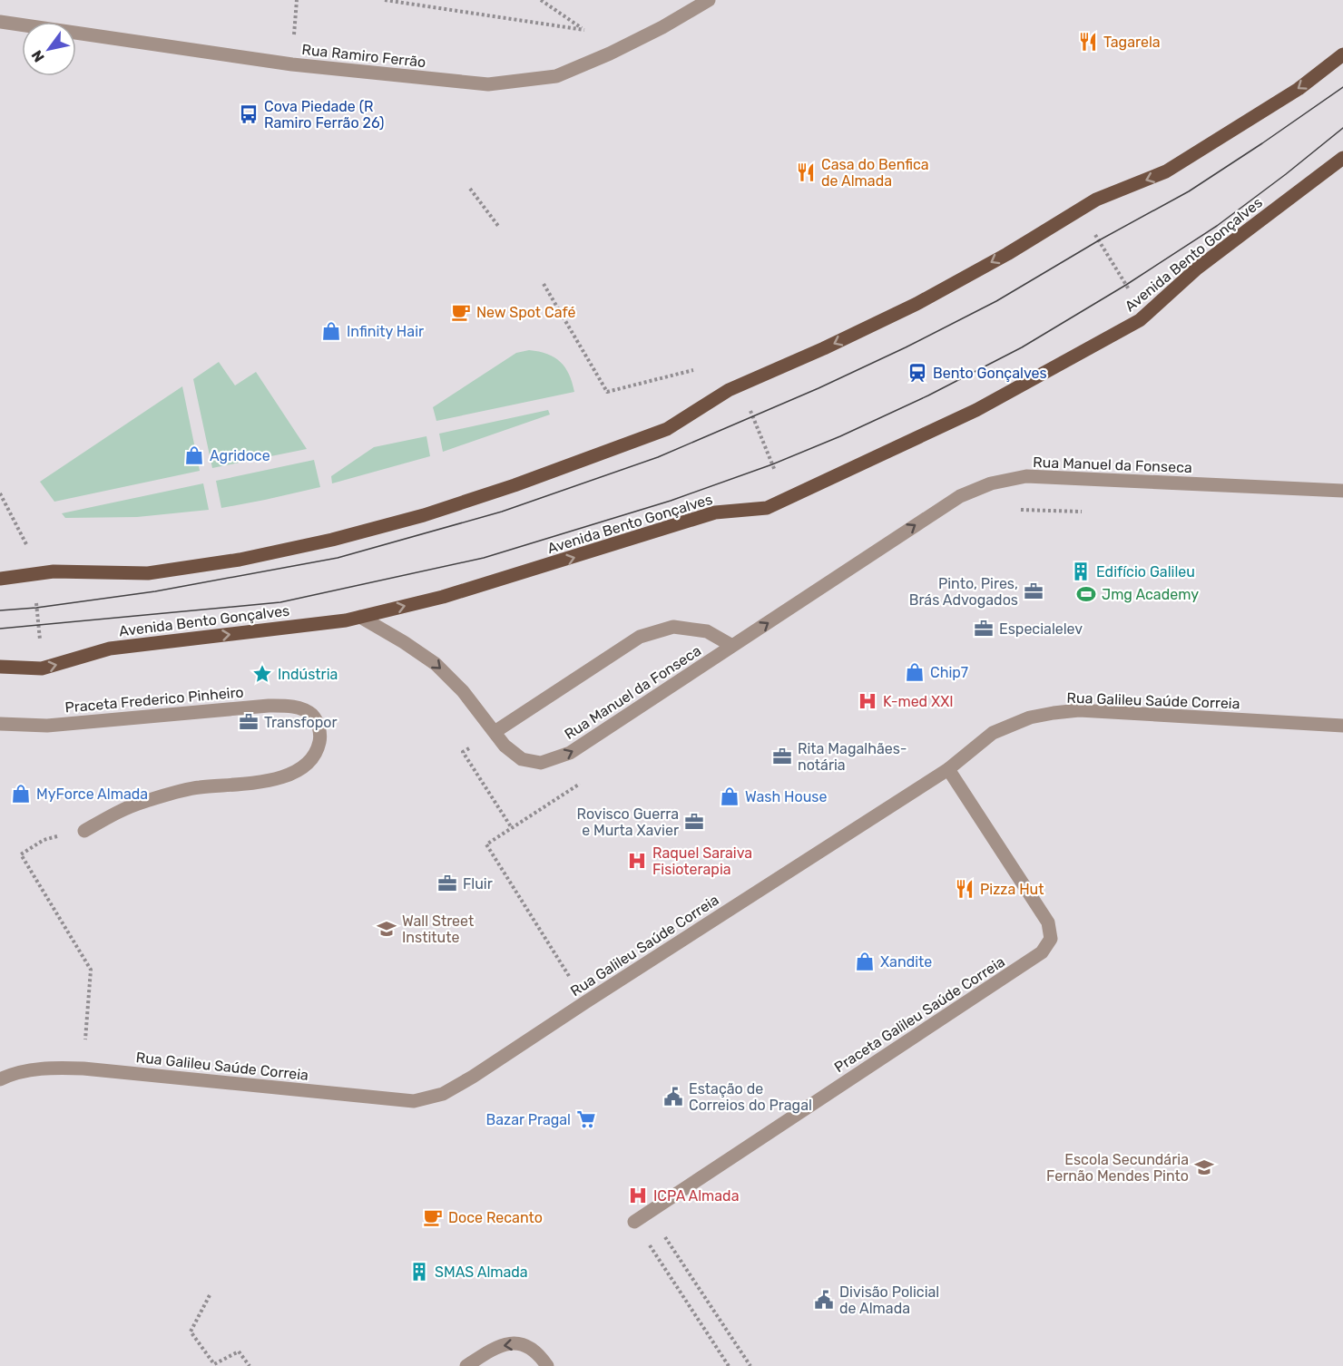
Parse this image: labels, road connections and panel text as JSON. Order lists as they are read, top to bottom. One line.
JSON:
{"streets":{"main road":["Avenida Bento Gonçalves"],"street":["Rua Ramiro Ferrão","Rua Manuel da Fonseca","Praceta Frederico Pinheiro","Rua Galileu Saúde Correia","Praceta Galileu Saúde Correia"]},"crossings":[["Avenida Bento Gonçalves","Rua Manuel da Fonseca"],["Rua Galileu Saúde Correia","Praceta Galileu Saúde Correia"]],"one_way":["Rua Manuel da Fonseca"],"places":{"restaurant":["Tagarela","Casa do Benfica de Almada","Pizza Hut"],"bus stop":["Cova Piedade (R Ramiro Ferrão 26)"],"cafe":["New Spot Café","Doce Recanto"],"shop":["Infinity Hair","Agridoce","Chip7","MyForce Almada","Wash House","Xandite"],"station":["Bento Gonçalves"],"building":["Edifício Galileu","SMAS Almada"],"office":["Pinto, Pires, Brás Advogados","Especialelev","Transfopor","Rita Magalhães- notária","Rovisco Guerra e Murta Xavier","Fluir"],"sports":["Jmg Academy"],"place":["Indústria"],"hospital":["K-med XXI","Raquel Saraiva Fisioterapia","ICPA Almada"],"school or university":["Wall Street Institute","Escola Secundária Fernão Mendes Pinto"],"public building":["Estação de Correios do Pragal","Divisão Policial de Almada"],"supermarket":["Bazar Pragal"]},"north":"bottom left"}
